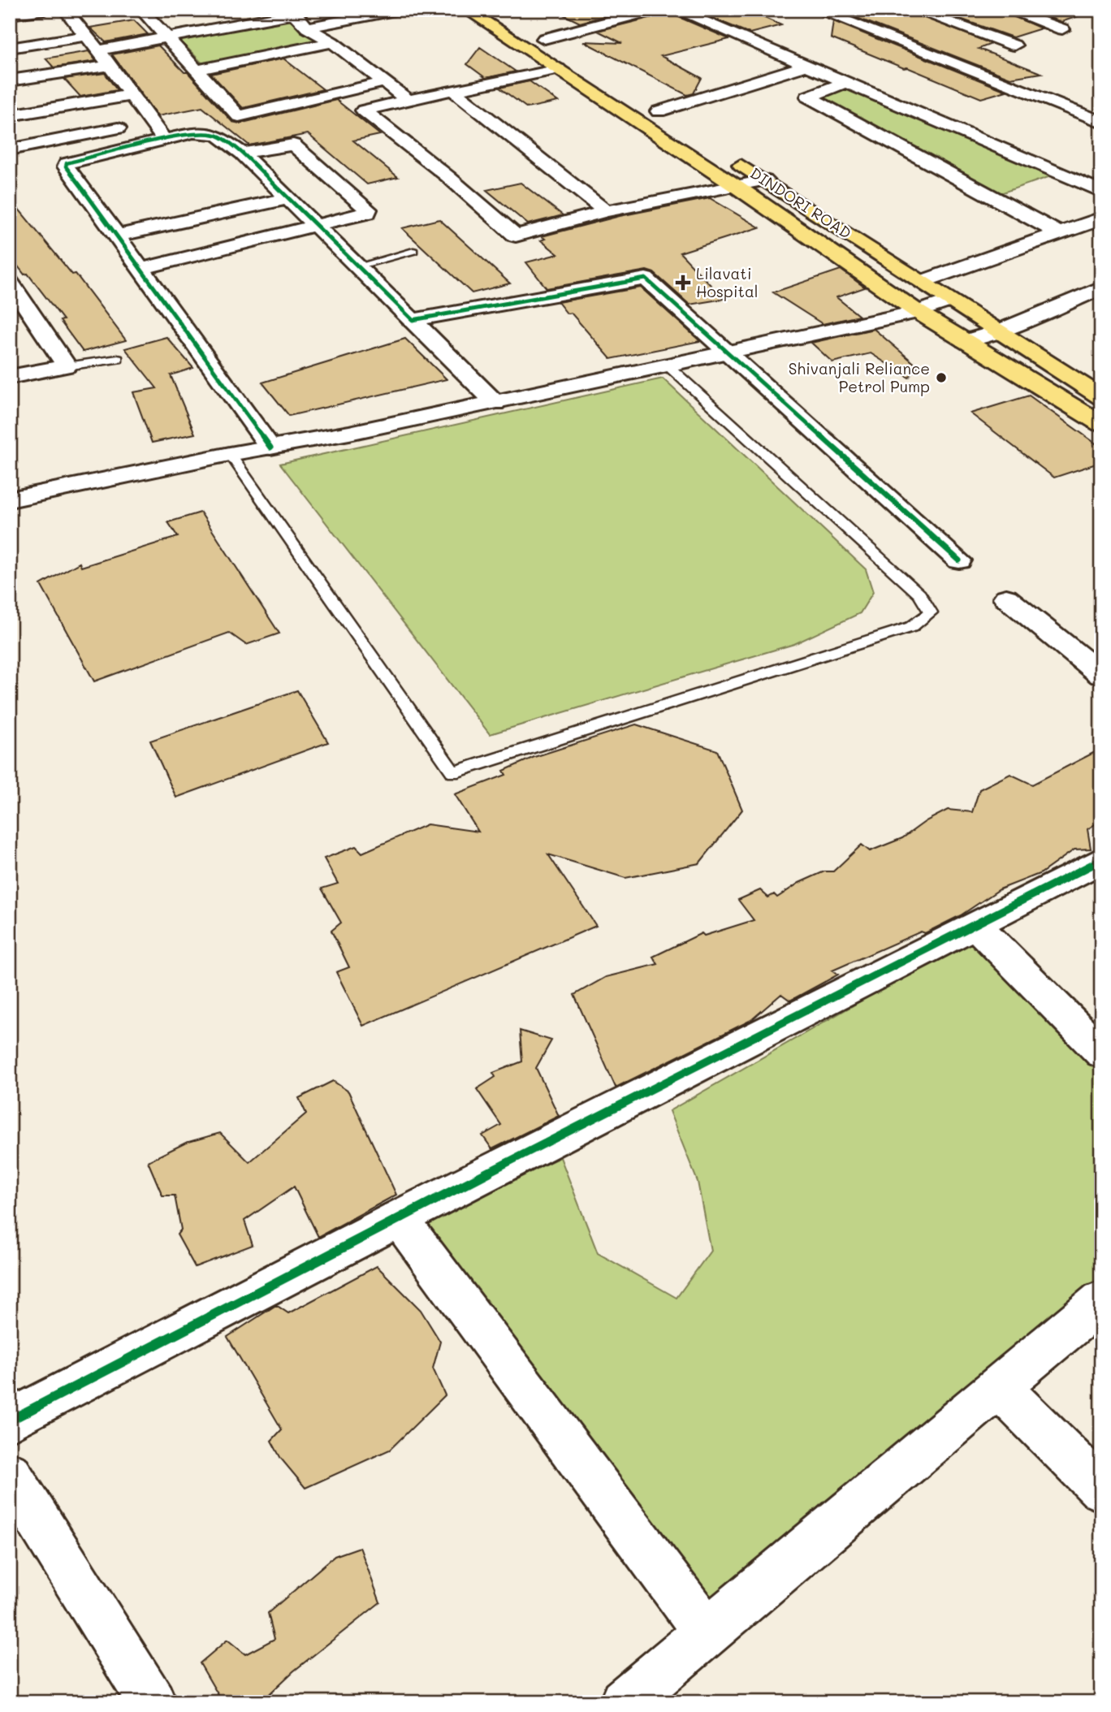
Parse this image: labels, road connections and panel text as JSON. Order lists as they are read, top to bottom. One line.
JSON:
{"streets":{"main road":["DINDORI ROAD"]},"places":{"health":["Lilavati Hospital"],"other":["Shivanjali Reliance Petrol Pump"]}}
